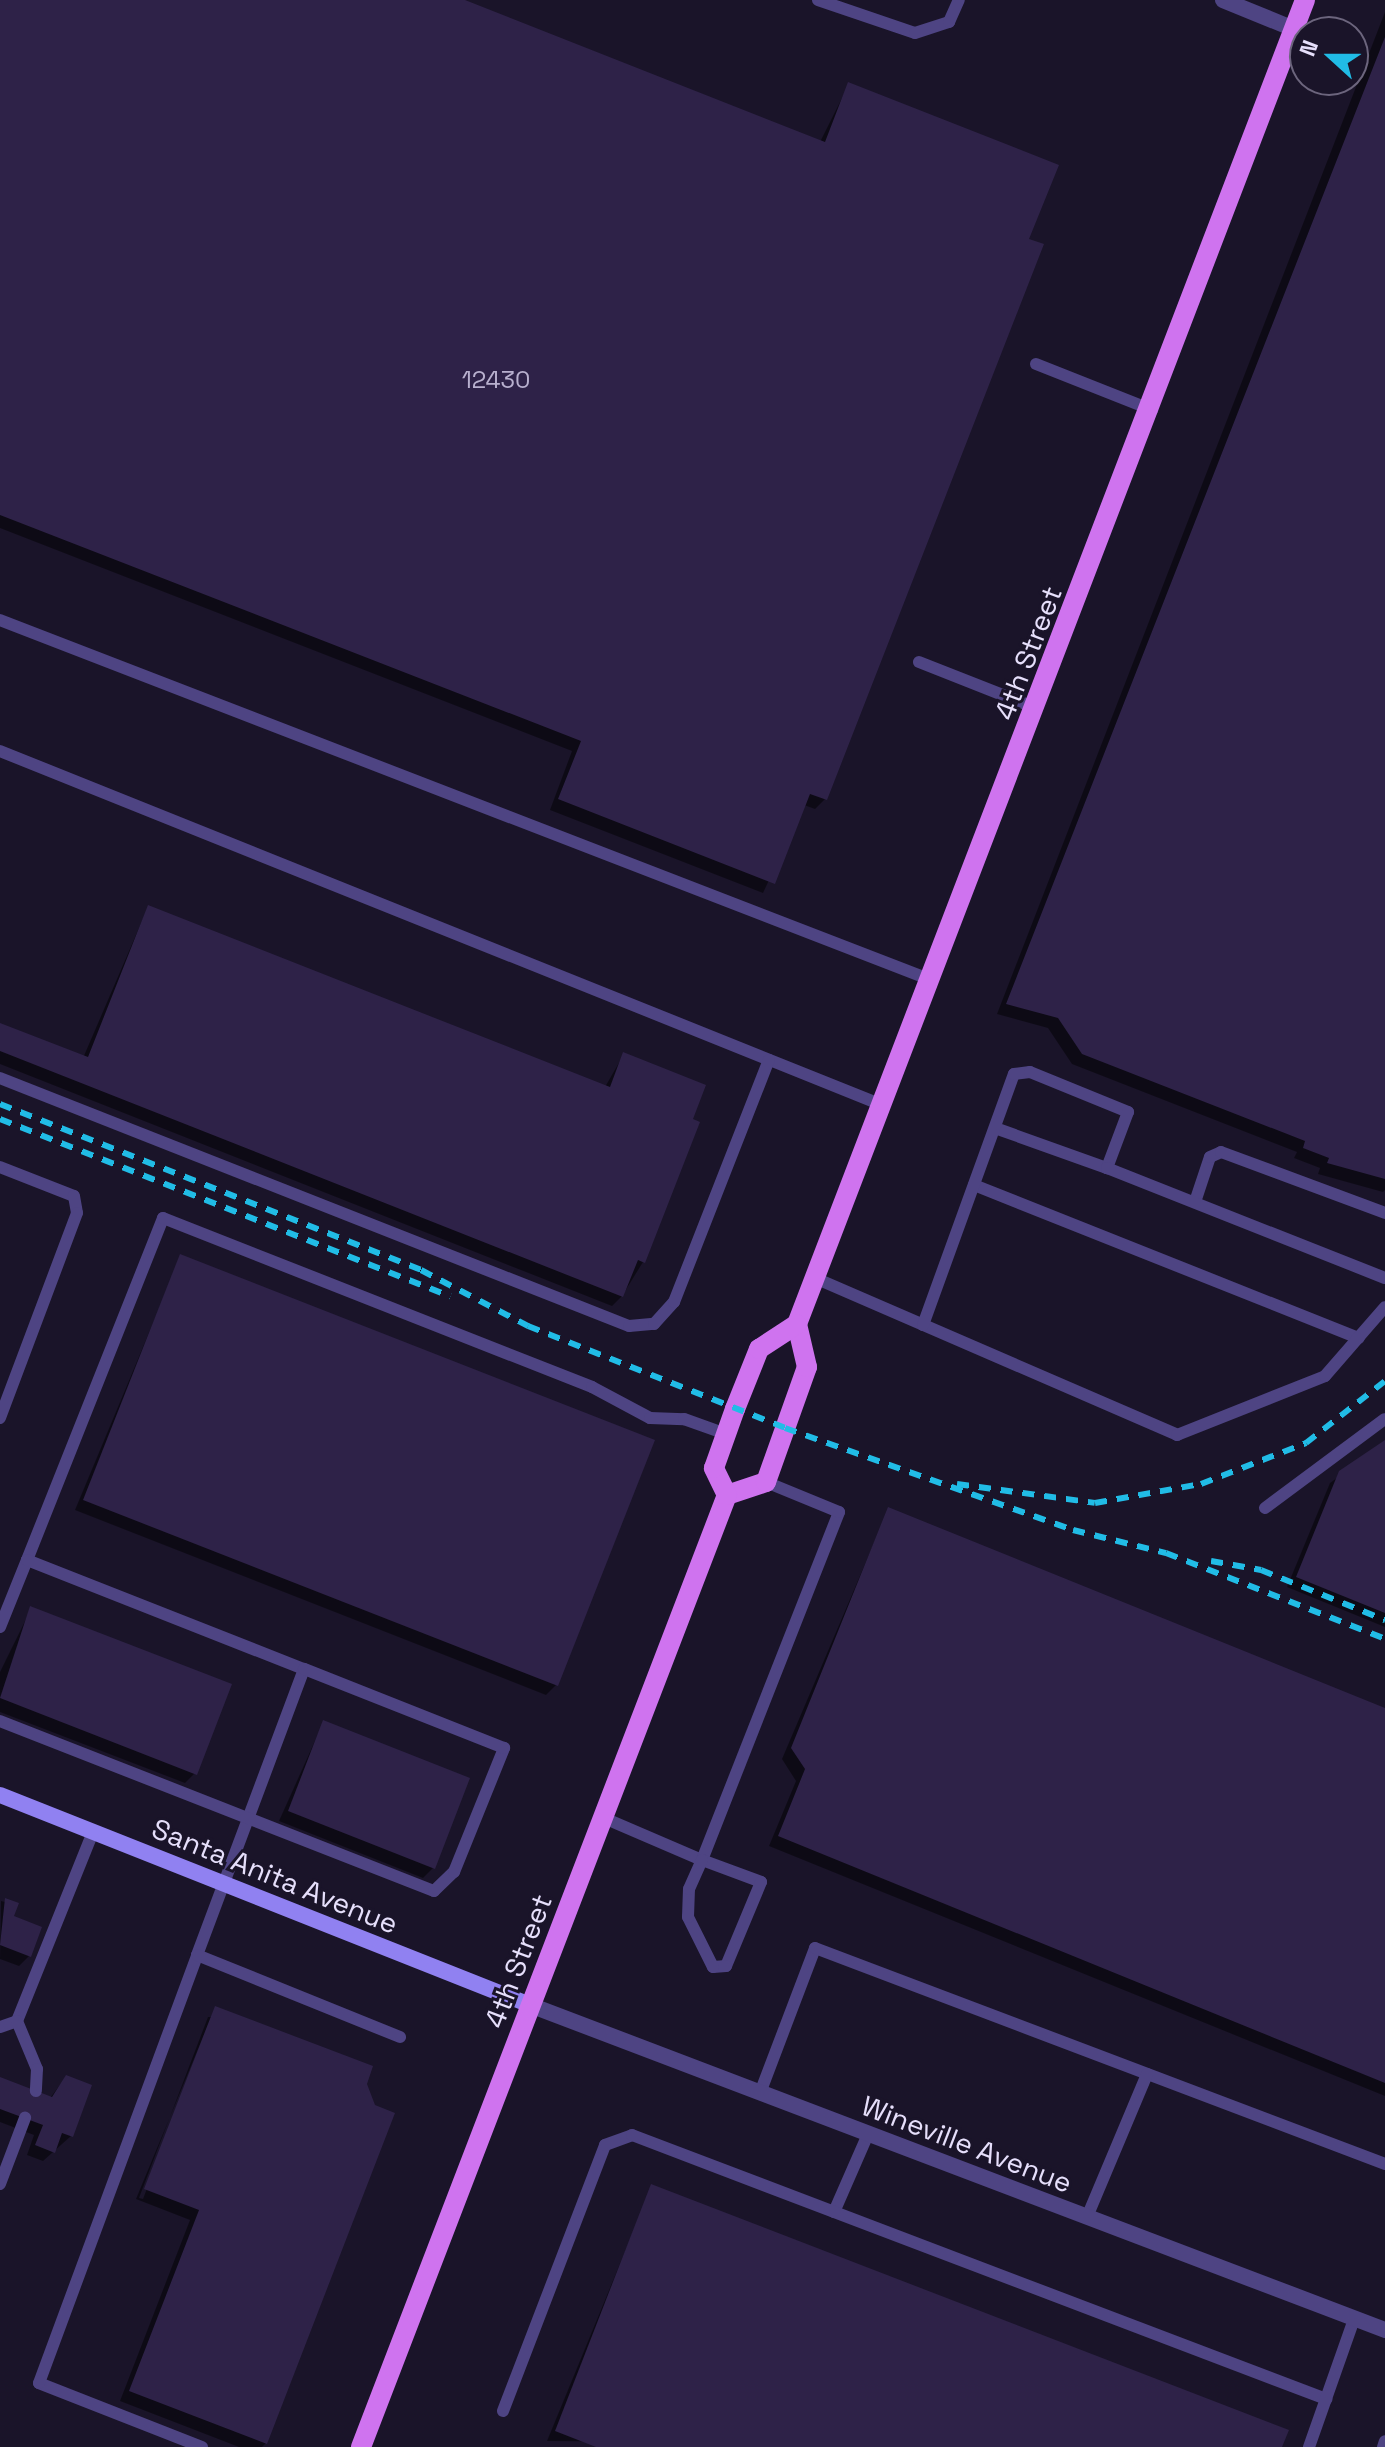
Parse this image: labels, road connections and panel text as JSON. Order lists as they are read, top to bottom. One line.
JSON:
{"streets":{"main road":["4th Street"],"street":["Santa Anita Avenue","Wineville Avenue"]},"crossings":[["4th Street","Santa Anita Avenue"],["4th Street","Wineville Avenue"],["Santa Anita Avenue","Wineville Avenue"]],"house_numbers":["12430"],"north":"left"}
